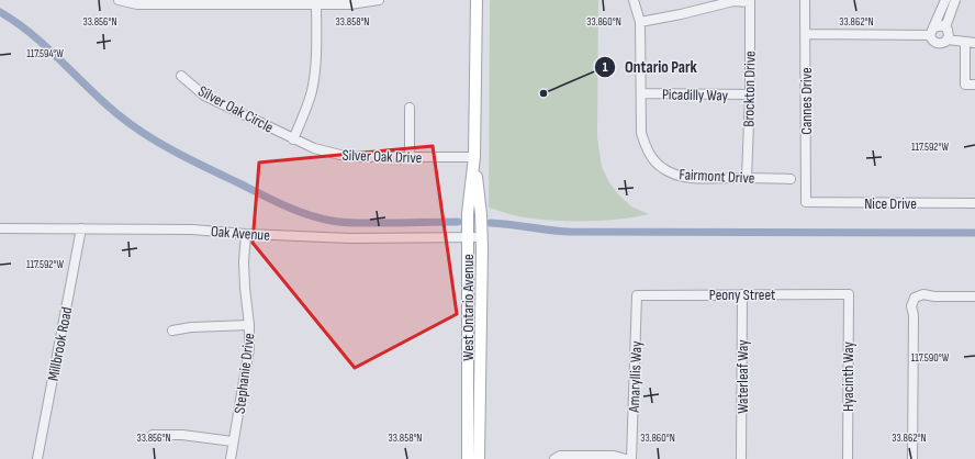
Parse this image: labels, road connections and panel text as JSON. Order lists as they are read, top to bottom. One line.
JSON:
{"streets":{"main road":["West Ontario Avenue"],"street":["Brockton Drive","Picadilly Way","Cannes Drive","Silver Oak Circle","Silver Oak Drive","Fairmont Drive","Nice Drive","Oak Avenue","Peony Street","Millbrook Road","Stephanie Drive","Amaryllis Way","Waterleaf Way","Hyacinth Way"]},"crossings":[["Brockton Drive","Picadilly Way"],["Brockton Drive","Fairmont Drive"],["Picadilly Way","Fairmont Drive"],["Cannes Drive","Nice Drive"],["Silver Oak Circle","Silver Oak Drive"],["Silver Oak Drive","West Ontario Avenue"],["Oak Avenue","West Ontario Avenue"],["Oak Avenue","Millbrook Road"],["Oak Avenue","Stephanie Drive"],["Peony Street","Amaryllis Way"],["Peony Street","Waterleaf Way"],["Peony Street","Hyacinth Way"]],"places":["Ontario Park"],"coordinates":["33.856°N","33.858°N","33.860°N","33.862°N","117.594°W","117.592°W","117.590°W"]}
